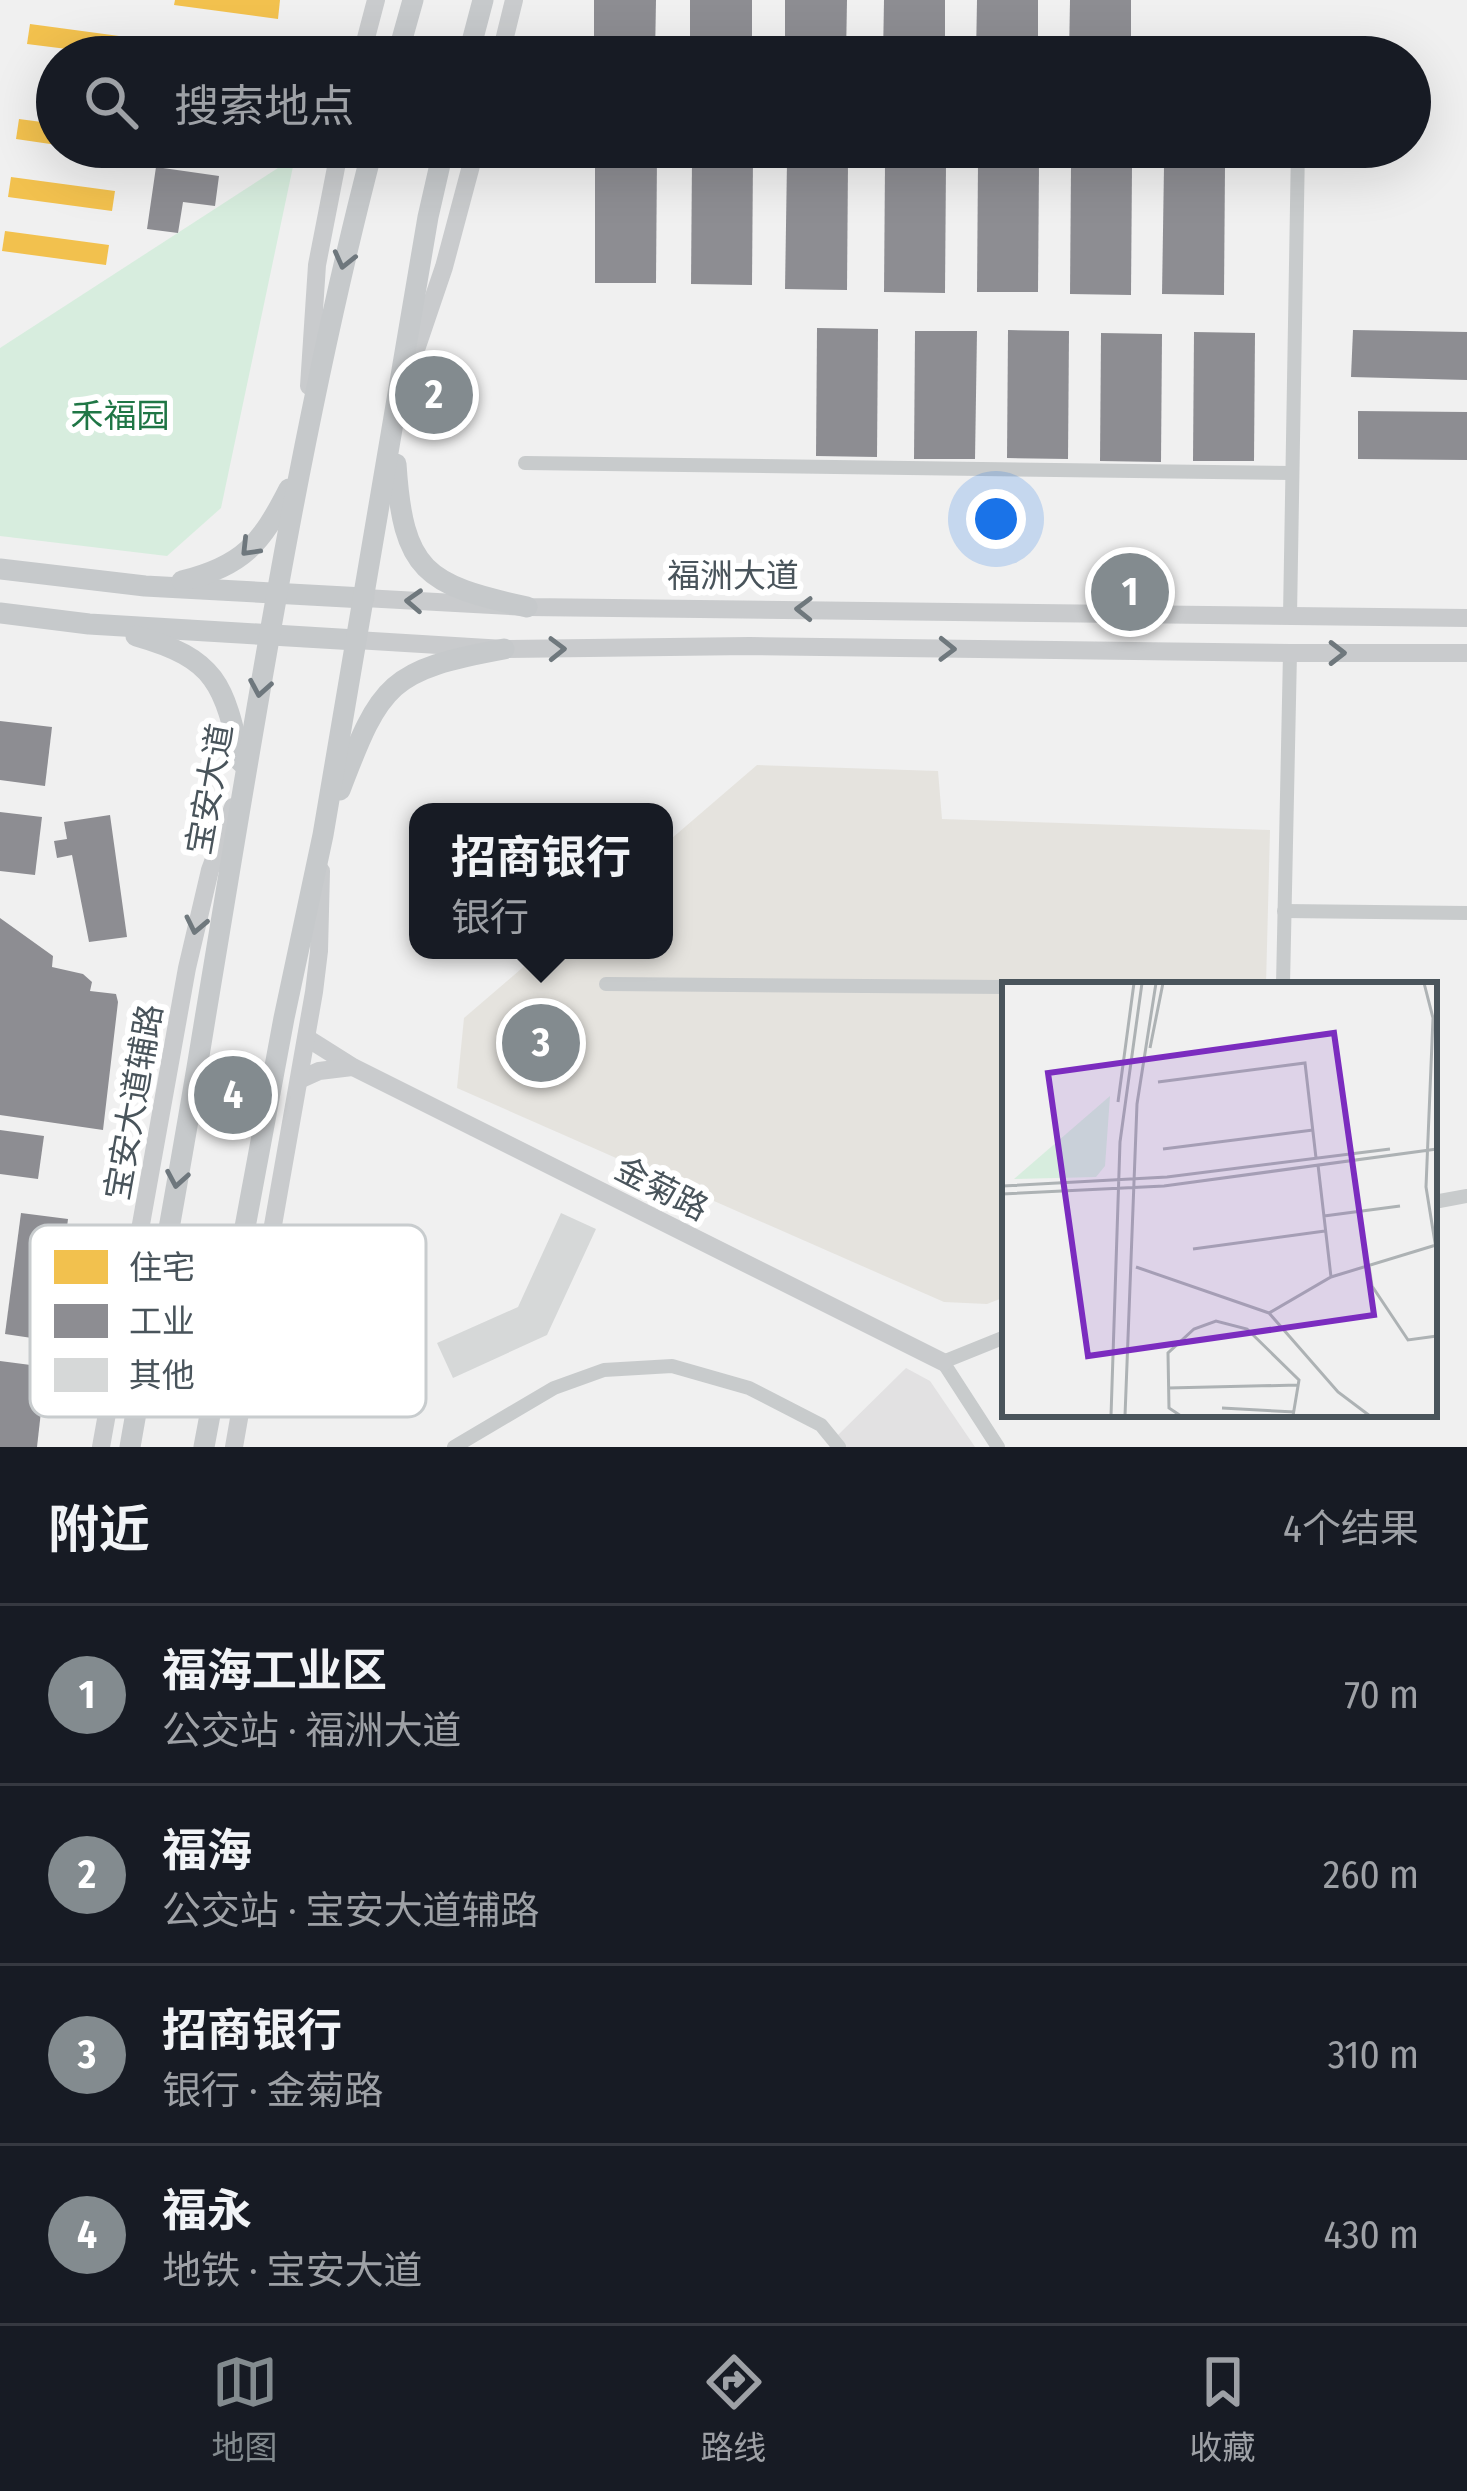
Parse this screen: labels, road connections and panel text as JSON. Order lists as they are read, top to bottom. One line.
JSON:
{"streets":{"main road":["福洲大道","宝安大道","宝安大道辅路","金菊路"]},"crossings":[["福洲大道","宝安大道"],["宝安大道","宝安大道辅路"]],"parks":["禾福园"],"legend":["住宅","工业","其他"],"page":{"search":"搜索地点","pins":["2","1","3","4"],"popup":["招商银行","银行"],"heading":["附近","4个结果"],"list":[{"mark":"1","name":"福海工业区","note":"公交站 · 福洲大道","value":"70 m"},{"mark":"2","name":"福海","note":"公交站 · 宝安大道辅路","value":"260 m"},{"mark":"3","name":"招商银行","note":"银行 · 金菊路","value":"310 m"},{"mark":"4","name":"福永","note":"地铁 · 宝安大道","value":"430 m"}],"nav":["地图","路线","收藏"]}}
